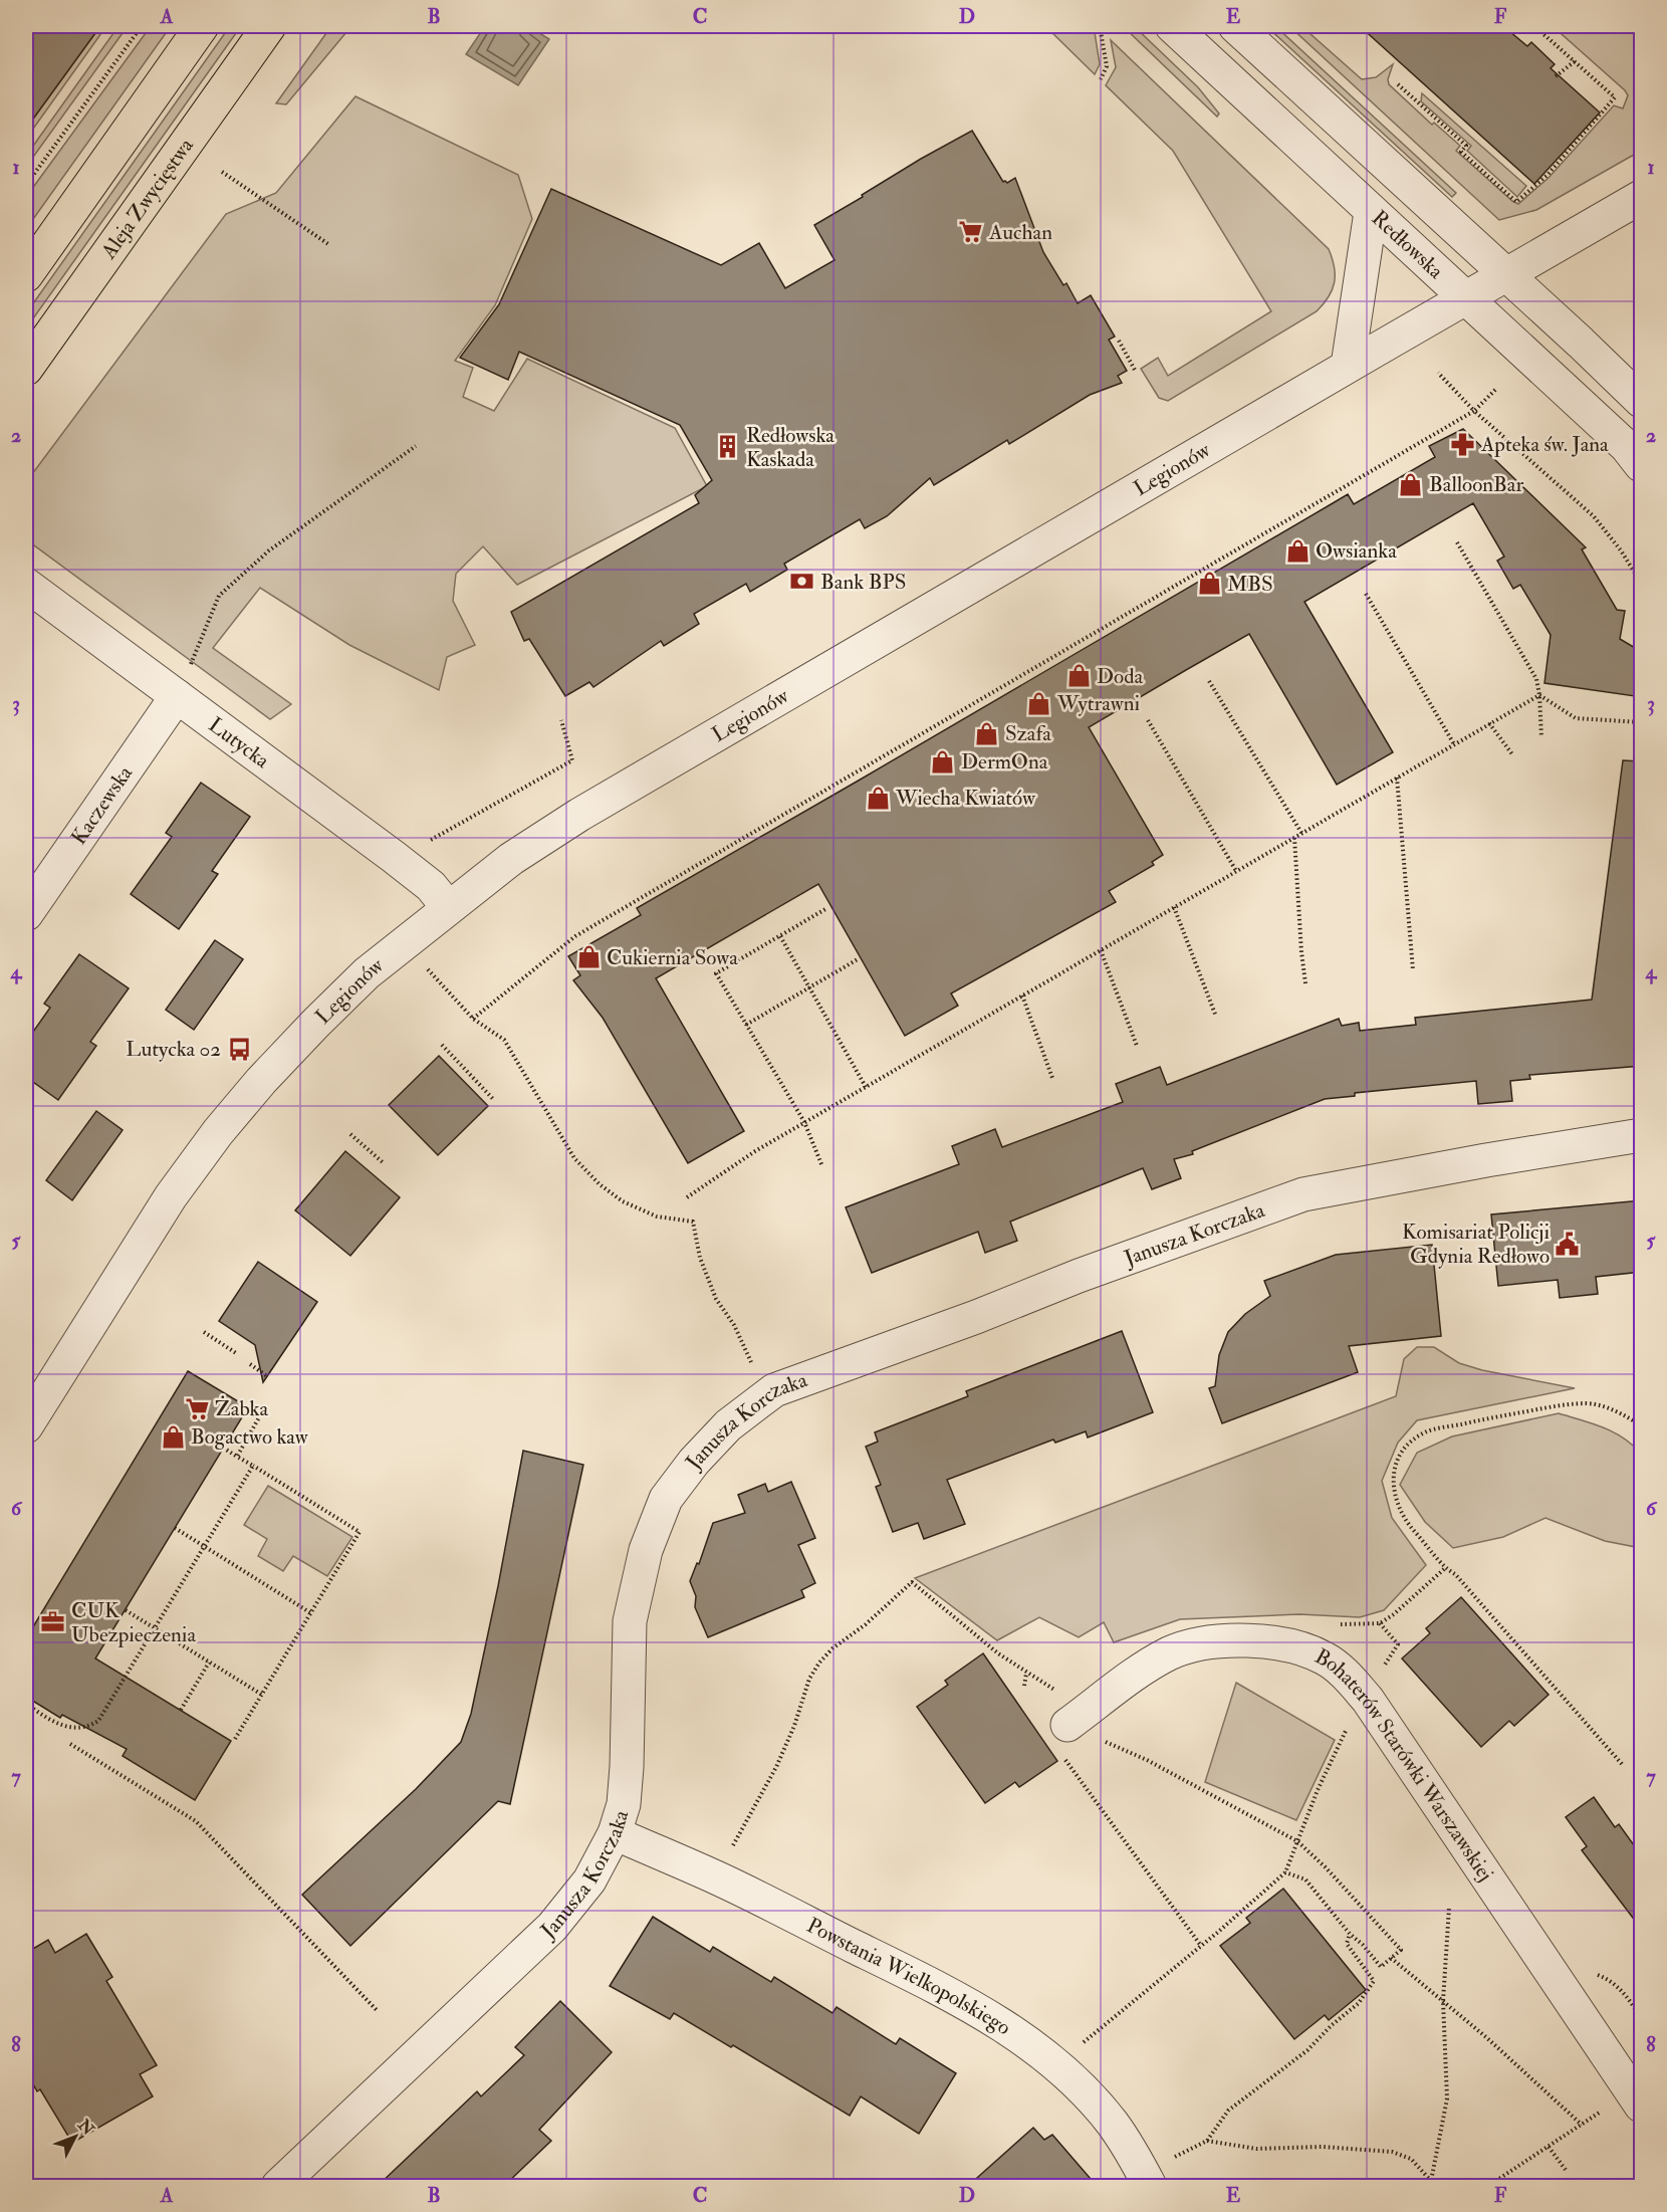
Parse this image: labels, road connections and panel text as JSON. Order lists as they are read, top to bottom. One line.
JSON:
{"streets":{"main road":["Aleja Zwycięstwa"],"street":["Redłowska","Legionów","Lutycka","Kaczewska","Janusza Korczaka","Bohaterów Starówki Warszawskiej","Powstania Wielkopolskiego"]},"crossings":[["Redłowska","Legionów"],["Legionów","Lutycka"],["Lutycka","Kaczewska"],["Janusza Korczaka","Powstania Wielkopolskiego"]],"places":{"supermarket":["Auchan","Żabka"],"pharmacy":["Apteka św. Jana"],"building":["Redłowska Kaskada"],"shop":["BalloonBar","Owsianka","MBS","Doda","Wytrawni","Szafa","DermOna","Wiecha Kwiatów","Cukiernia Sowa","Bogactwo kaw"],"bank":["Bank BPS"],"bus stop":["Lutycka 02"],"public building":["Komisariat Policji Gdynia Redłowo"],"office":["CUK Ubezpieczenia"]},"north":"top right","grid":{"columns":["A","B","C","D","E","F"],"rows":["1","2","3","4","5","6","7","8"]}}
